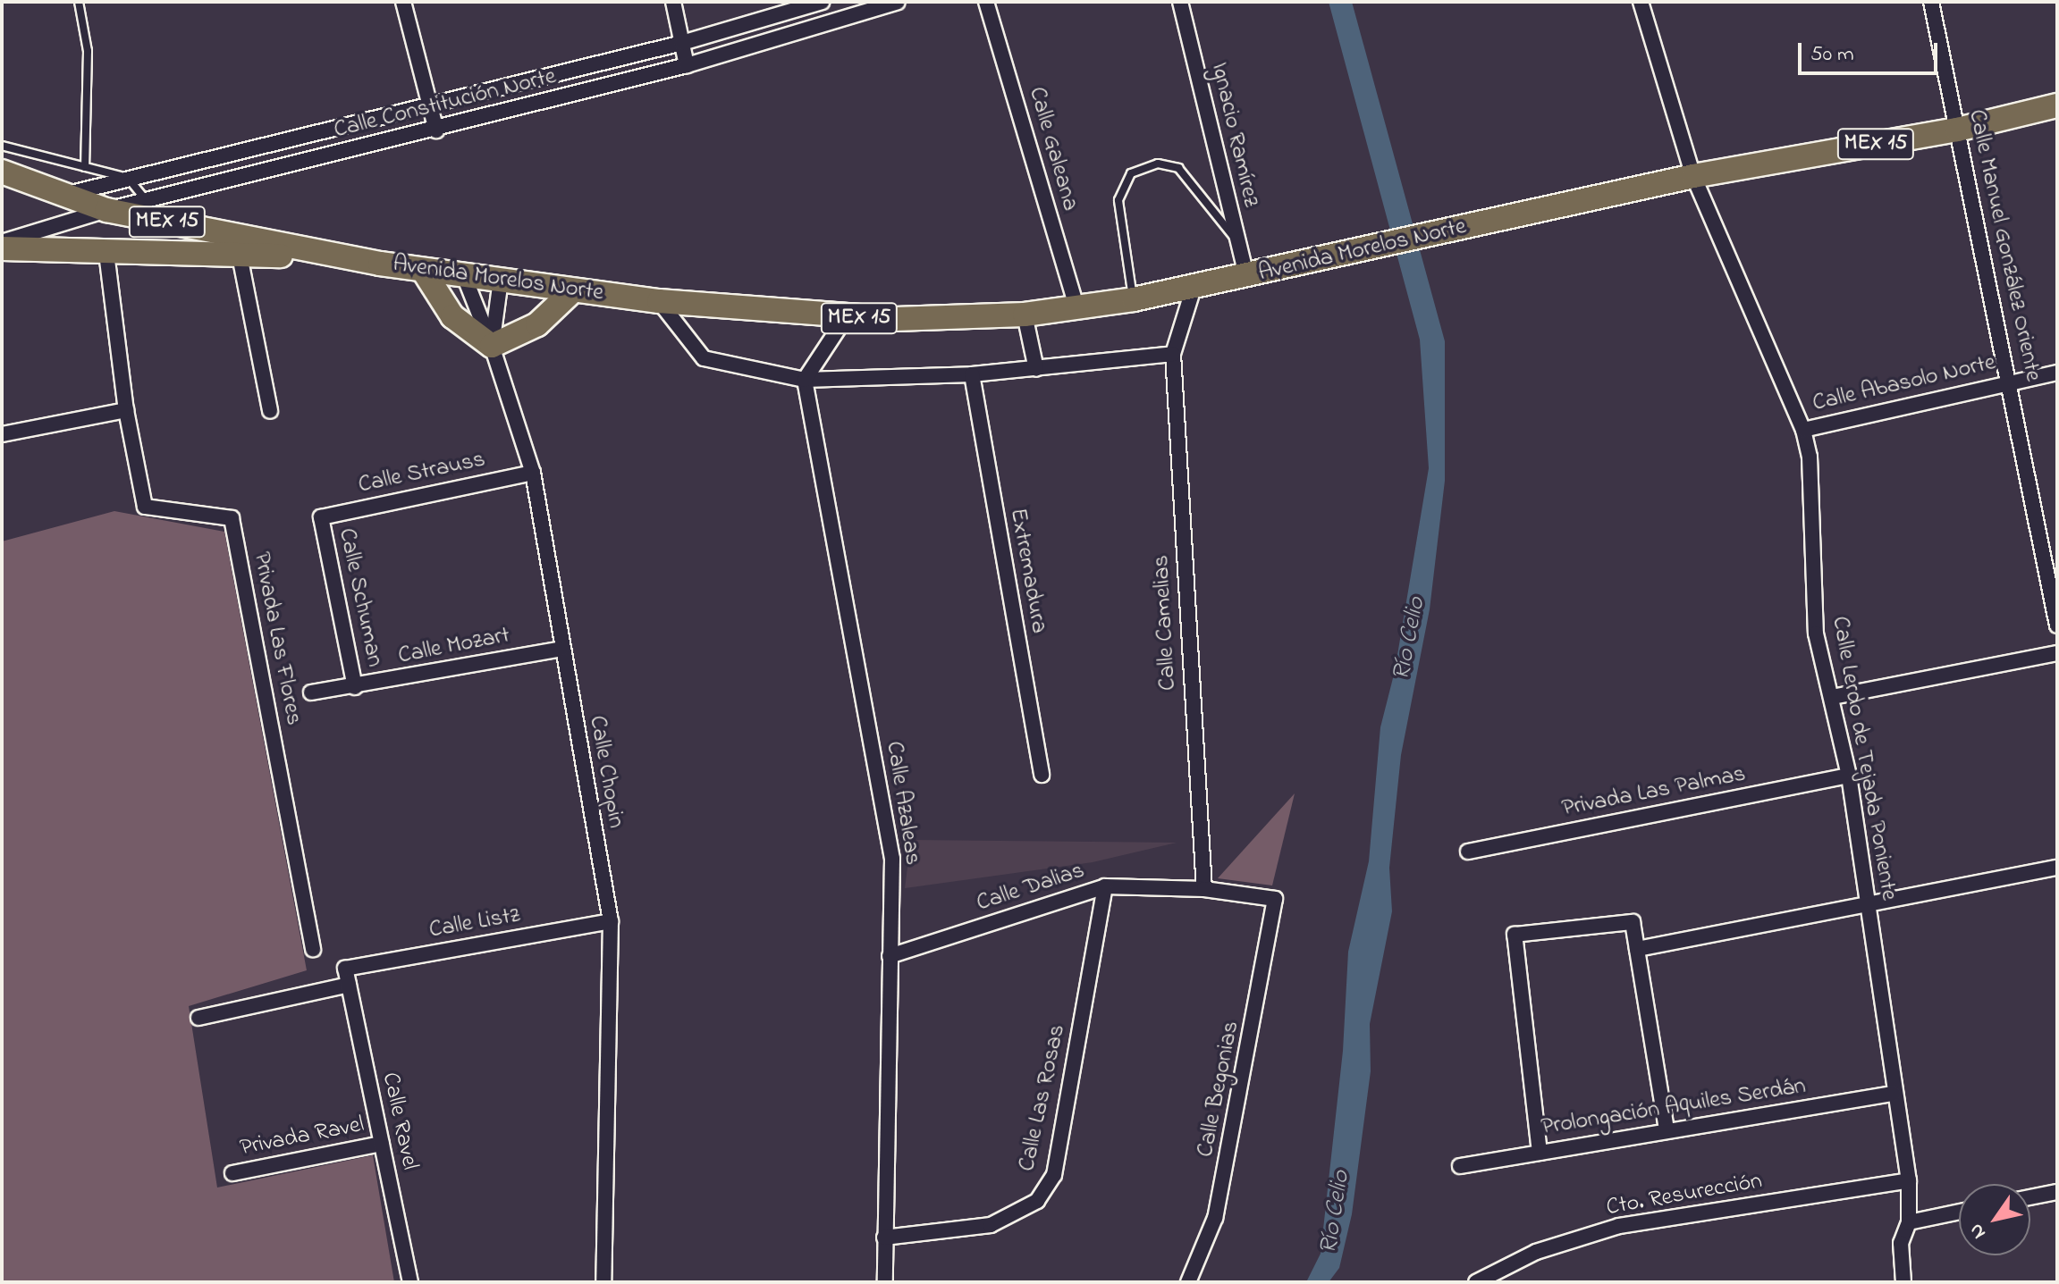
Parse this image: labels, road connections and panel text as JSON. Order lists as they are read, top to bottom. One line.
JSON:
{"streets":{"main road":["MEX 15","Avenida Morelos Norte"],"street":["Calle Constitución Norte","Ignacio Ramírez","Calle Galeana","Calle Manuel González Oriente","Calle Abasolo Norte","Calle Strauss","Extremadura","Calle Schuman","Calle Camelias","Privada Las Flores","Calle Mozart","Calle Lerdo de Tejada Poniente","Calle Chopin","Privada Las Palmas","Calle Azaleas","Calle Dalias","Calle Listz","Calle Begonias","Calle Las Rosas","Prolongación Aquiles Serdán","Calle Ravel","Privada Ravel","Cto. Resurección"]},"crossings":[["Calle Constitución Norte","MEX 15"],["Ignacio Ramírez","Avenida Morelos Norte"],["MEX 15","Avenida Morelos Norte"],["MEX 15","Privada Las Flores"],["Calle Galeana","Avenida Morelos Norte"],["Calle Manuel González Oriente","Avenida Morelos Norte"],["Calle Manuel González Oriente","Calle Abasolo Norte"],["Avenida Morelos Norte","Calle Lerdo de Tejada Poniente"],["Avenida Morelos Norte","Calle Chopin"],["Calle Abasolo Norte","Calle Lerdo de Tejada Poniente"],["Calle Strauss","Calle Schuman"],["Calle Strauss","Calle Chopin"],["Calle Schuman","Calle Mozart"],["Calle Camelias","Calle Dalias"],["Calle Mozart","Calle Chopin"],["Calle Lerdo de Tejada Poniente","Privada Las Palmas"],["Calle Lerdo de Tejada Poniente","Prolongación Aquiles Serdán"],["Calle Lerdo de Tejada Poniente","Cto. Resurección"],["Calle Chopin","Calle Listz"],["Calle Azaleas","Calle Dalias"],["Calle Azaleas","Calle Las Rosas"],["Calle Dalias","Calle Begonias"],["Calle Dalias","Calle Las Rosas"],["Calle Listz","Calle Ravel"],["Calle Ravel","Privada Ravel"]],"water":["Río Celio"],"scale_bar":"50 m","north":"bottom left"}
